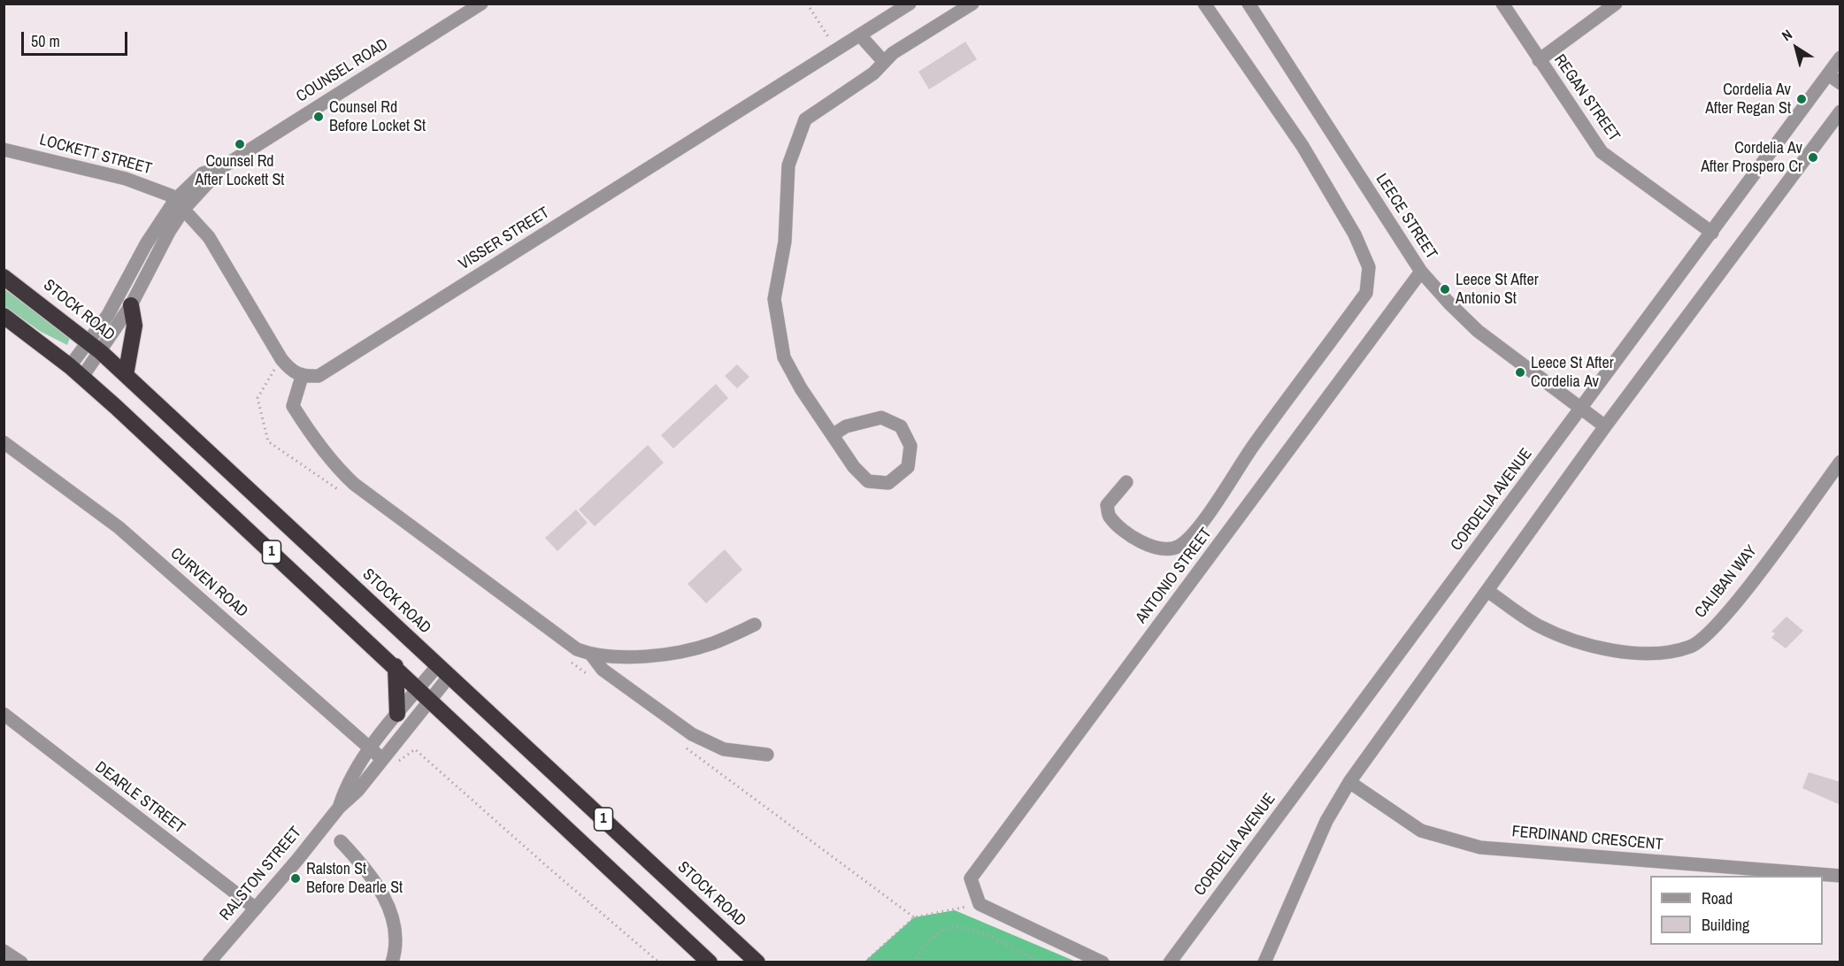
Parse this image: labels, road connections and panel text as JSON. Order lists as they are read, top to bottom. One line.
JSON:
{"streets":{"highway":["STOCK ROAD","1"],"street":["COUNSEL ROAD","REGAN STREET","LOCKETT STREET","LEECE STREET","VISSER STREET","CORDELIA AVENUE","ANTONIO STREET","CALIBAN WAY","CURVEN ROAD","DEARLE STREET","FERDINAND CRESCENT","RALSTON STREET"]},"crossings":[["COUNSEL ROAD","LOCKETT STREET"],["COUNSEL ROAD","STOCK ROAD"],["COUNSEL ROAD","1"],["REGAN STREET","CORDELIA AVENUE"],["LEECE STREET","CORDELIA AVENUE"],["LEECE STREET","ANTONIO STREET"],["STOCK ROAD","RALSTON STREET"],["1","RALSTON STREET"],["CURVEN ROAD","RALSTON STREET"],["DEARLE STREET","RALSTON STREET"]],"places":["Cordelia Av After Regan St","Counsel Rd Before Locket St","Counsel Rd After Lockett St","Cordelia Av After Prospero Cr","Leece St After Antonio St","Leece St After Cordelia Av","Ralston St Before Dearle St"],"legend":["Road","Building"],"scale_bar":"50 m","north":"top left"}
